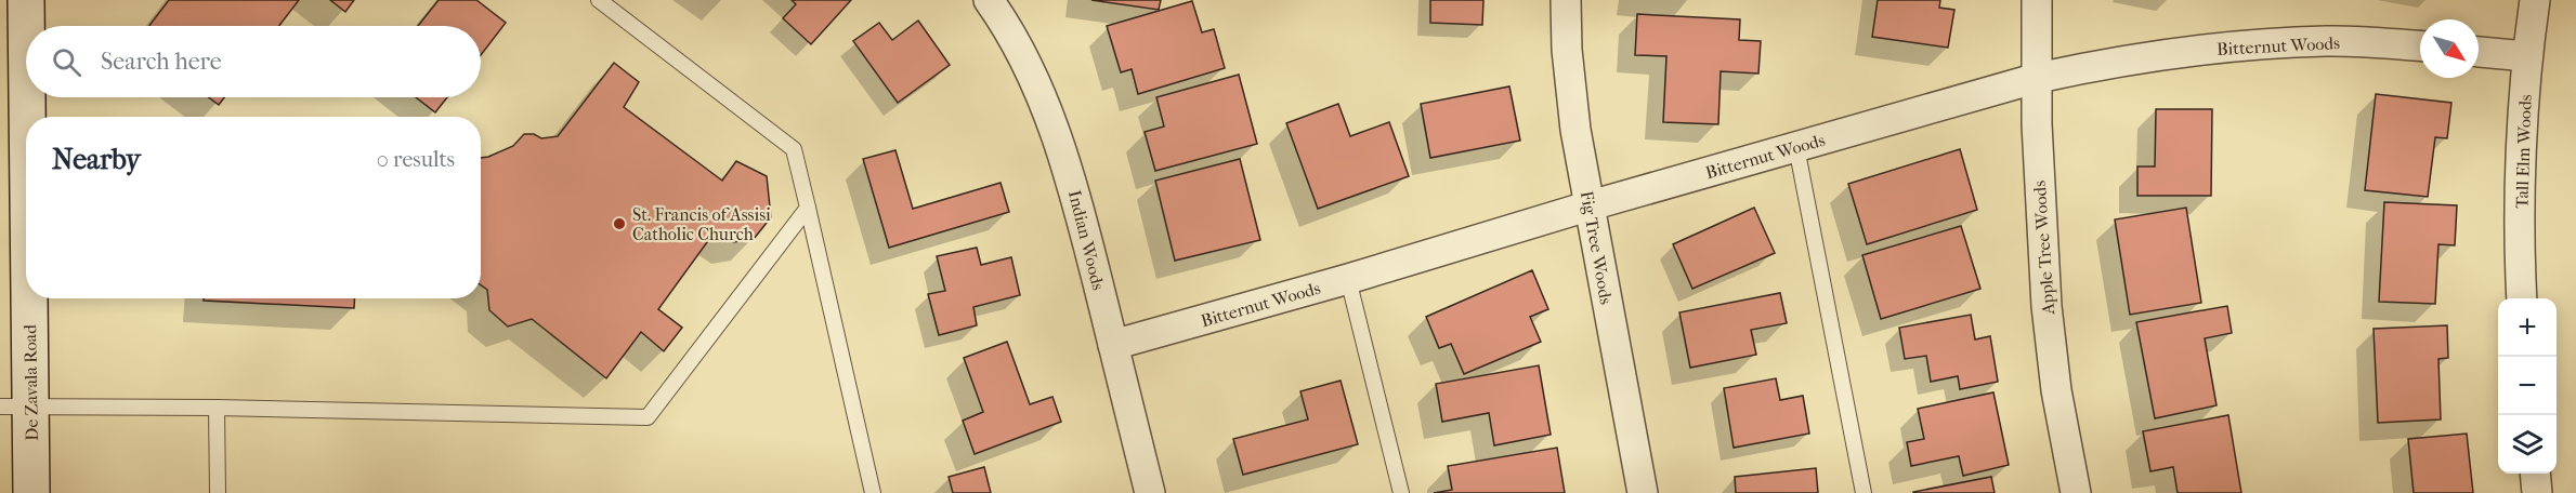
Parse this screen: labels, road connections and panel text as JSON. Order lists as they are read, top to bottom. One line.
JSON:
{"streets":{"main road":["De Zavala Road"],"street":["Bitternut Woods","Tall Elm Woods","Indian Woods","Fig Tree Woods","Apple Tree Woods"]},"crossings":[["Bitternut Woods","Indian Woods"],["Bitternut Woods","Fig Tree Woods"],["Bitternut Woods","Apple Tree Woods"]],"places":["St. Francis of Assisi Catholic Church"],"north":"bottom right","page":{"search":"Search here","heading":["Nearby","0 results"],"map_buttons":["+","−"]}}
